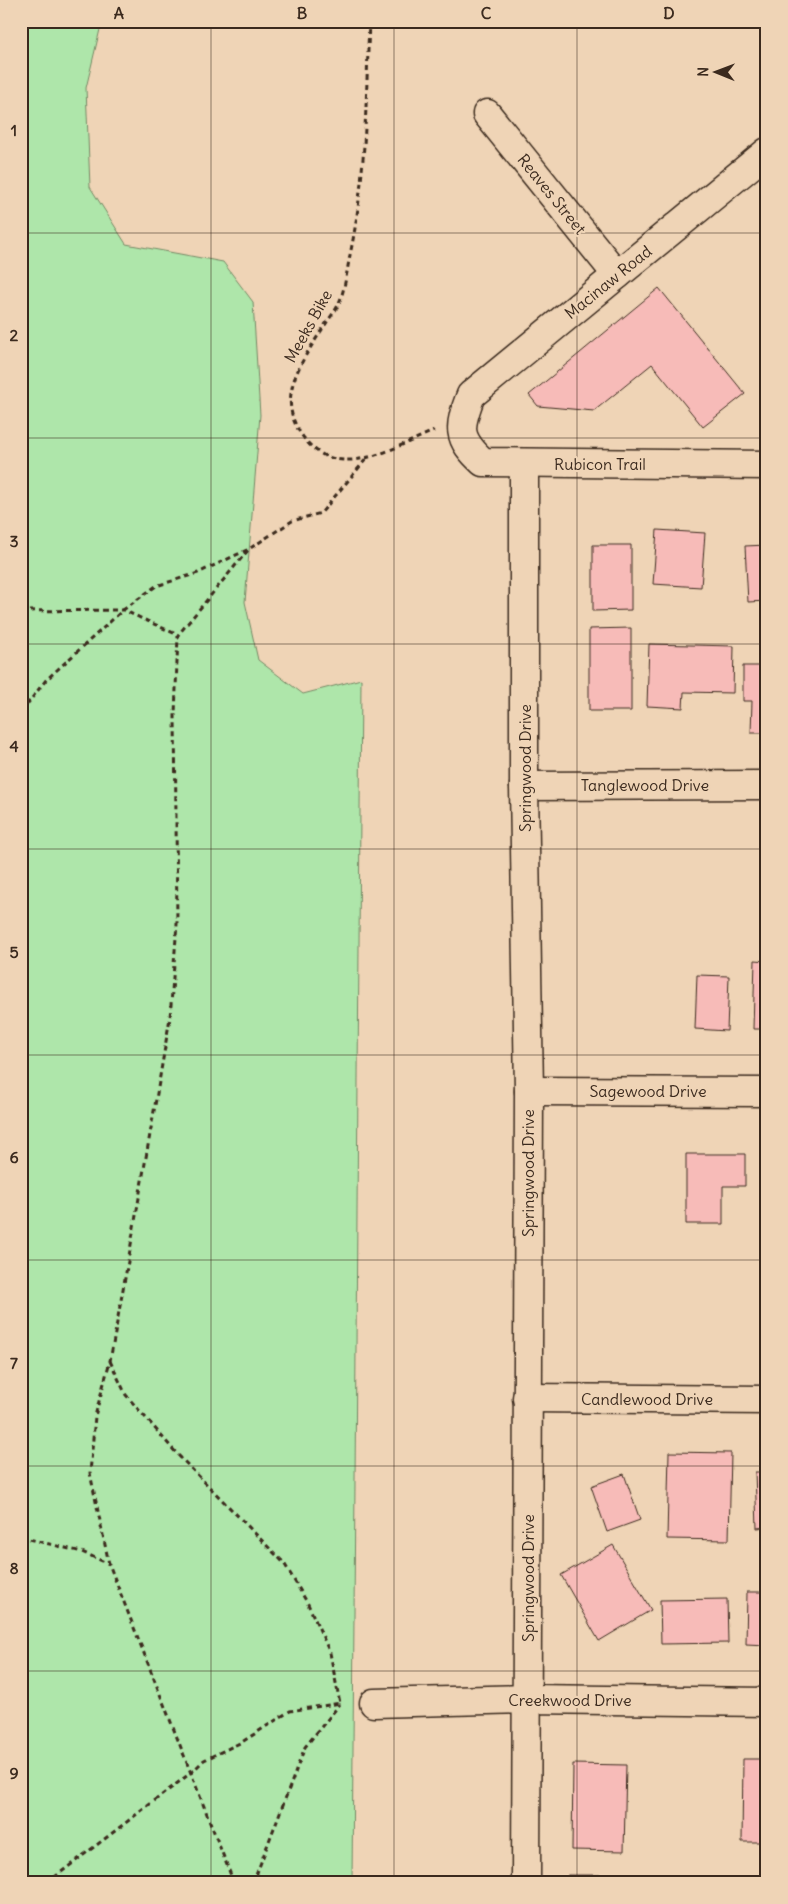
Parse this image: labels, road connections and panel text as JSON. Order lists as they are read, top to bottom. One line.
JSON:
{"streets":{"street":["Reaves Street","Macinaw Road","Rubicon Trail","Springwood Drive","Tanglewood Drive","Sagewood Drive","Candlewood Drive","Creekwood Drive"],"path":["Meeks Bike"]},"crossings":[["Reaves Street","Macinaw Road"],["Macinaw Road","Meeks Bike"],["Macinaw Road","Rubicon Trail"],["Meeks Bike","Rubicon Trail"],["Rubicon Trail","Springwood Drive"],["Springwood Drive","Tanglewood Drive"],["Springwood Drive","Sagewood Drive"],["Springwood Drive","Candlewood Drive"],["Springwood Drive","Creekwood Drive"]],"north":"left","grid":{"columns":["A","B","C","D"],"rows":["1","2","3","4","5","6","7","8","9"]}}
